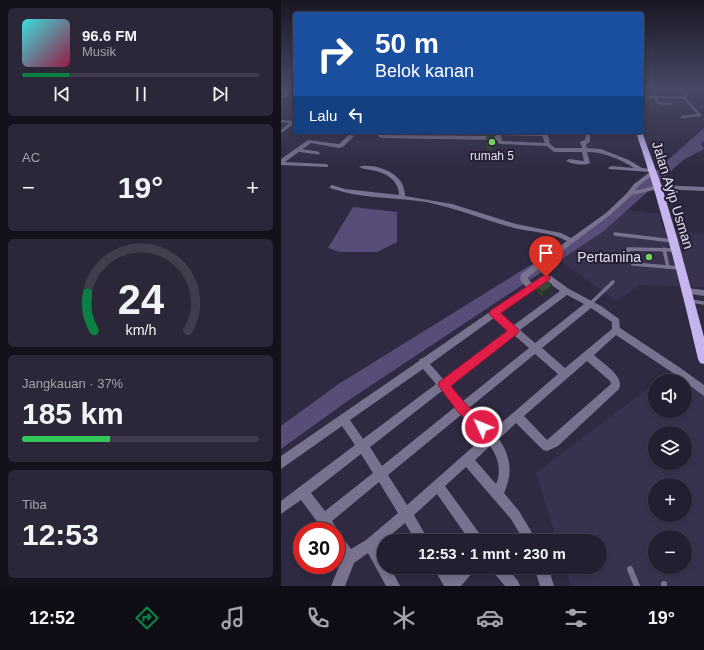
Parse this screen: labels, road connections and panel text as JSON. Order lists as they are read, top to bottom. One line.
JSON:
{"streets":{"main road":["Jalan Ayip Usman"]},"places":["rumah 5","Pertamina"],"page":{"turn":["50 m","Belok kanan"],"song":["96.6 FM","Musik"],"then":"Lalu","tile":["AC",["Jangkauan · 37%","185 km"],["Tiba","12:53"]],"heat":["−","19°","+"],"map_buttons":["+","−"],"limit":"30","trip":"12:53 · 1 mnt · 230 m","tabs":["12:52","19°"],"gauge":["24","km/h"]}}
